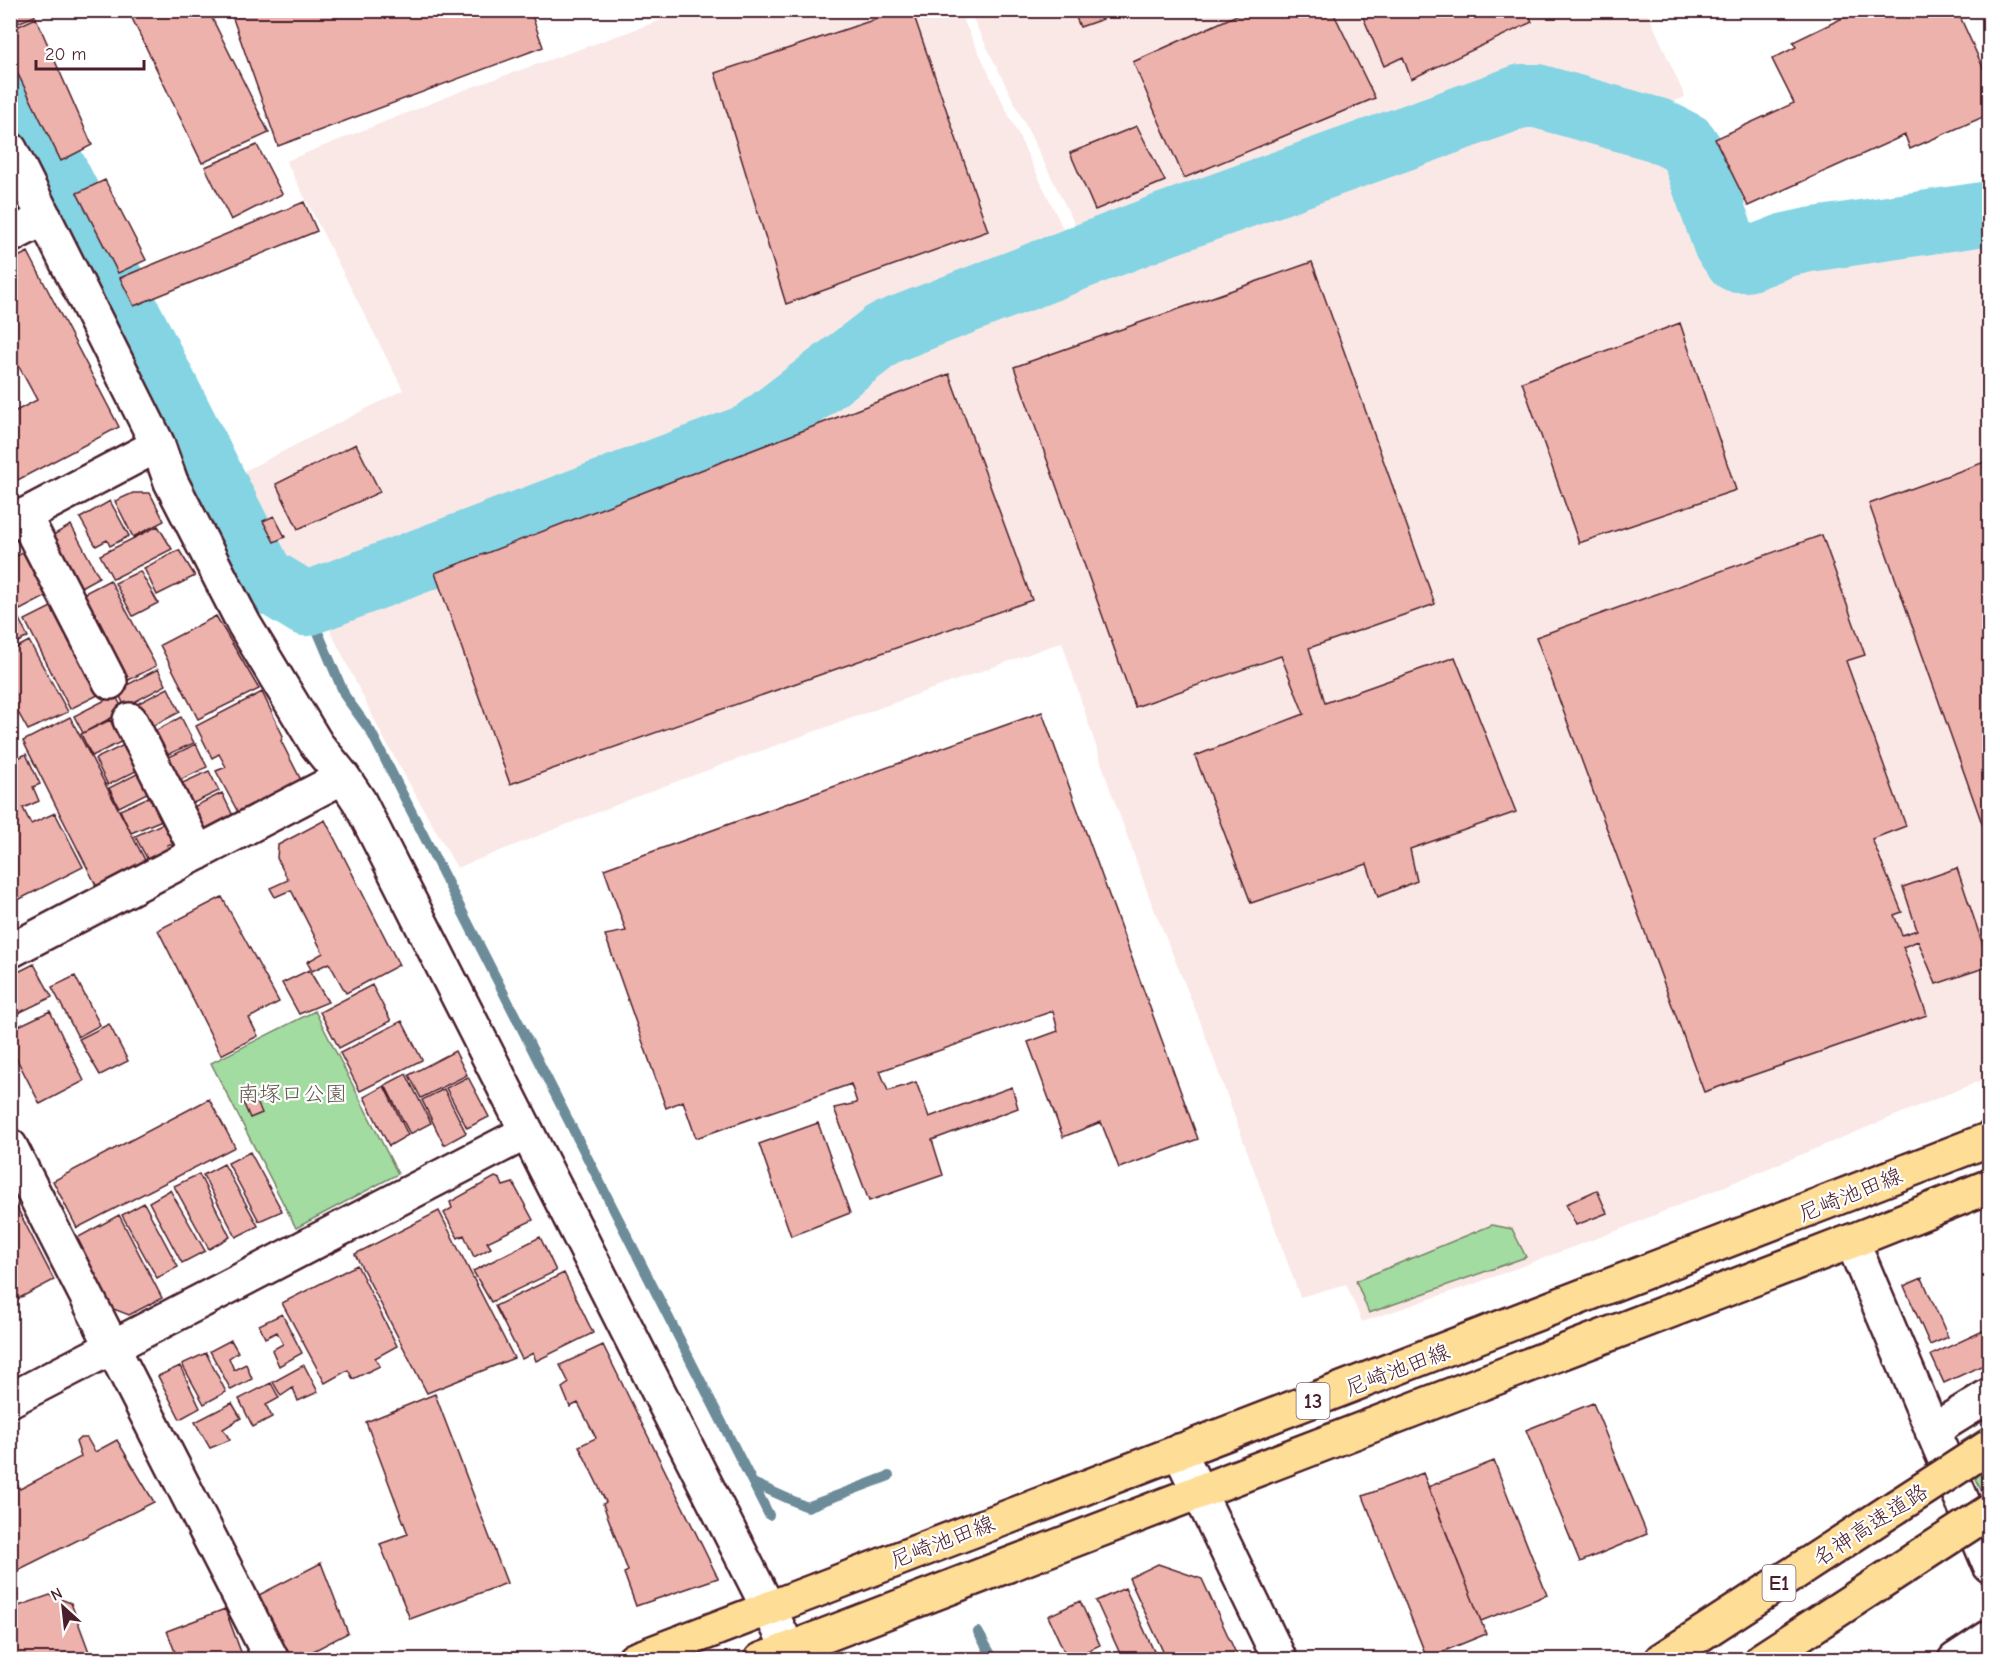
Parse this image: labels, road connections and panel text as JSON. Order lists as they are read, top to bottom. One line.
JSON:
{"streets":{"main road":["尼崎池田線","13","名神高速道路","E1"]},"parks":["南塚口公園"],"scale_bar":"20 m","north":"top left"}
